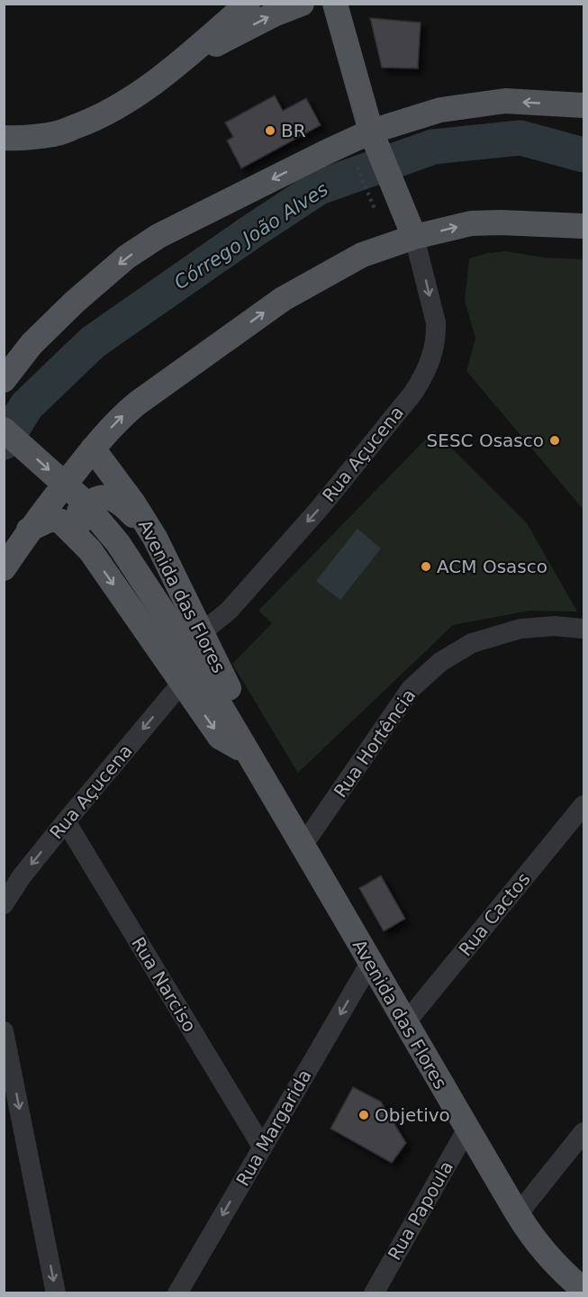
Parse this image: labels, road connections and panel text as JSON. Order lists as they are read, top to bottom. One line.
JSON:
{"streets":{"main road":["Avenida das Flores"],"street":["Rua Açucena","Rua Hortência","Rua Cactos","Rua Narciso","Rua Margarida","Rua Papoula"]},"crossings":[["Rua Açucena","Avenida das Flores"],["Rua Açucena","Rua Narciso"],["Avenida das Flores","Rua Hortência"],["Avenida das Flores","Rua Cactos"],["Avenida das Flores","Rua Margarida"],["Avenida das Flores","Rua Papoula"],["Rua Narciso","Rua Margarida"]],"one_way":["Rua Açucena","Rua Margarida"],"water":["Córrego João Alves"],"places":["BR","SESC Osasco","ACM Osasco","Objetivo"]}
